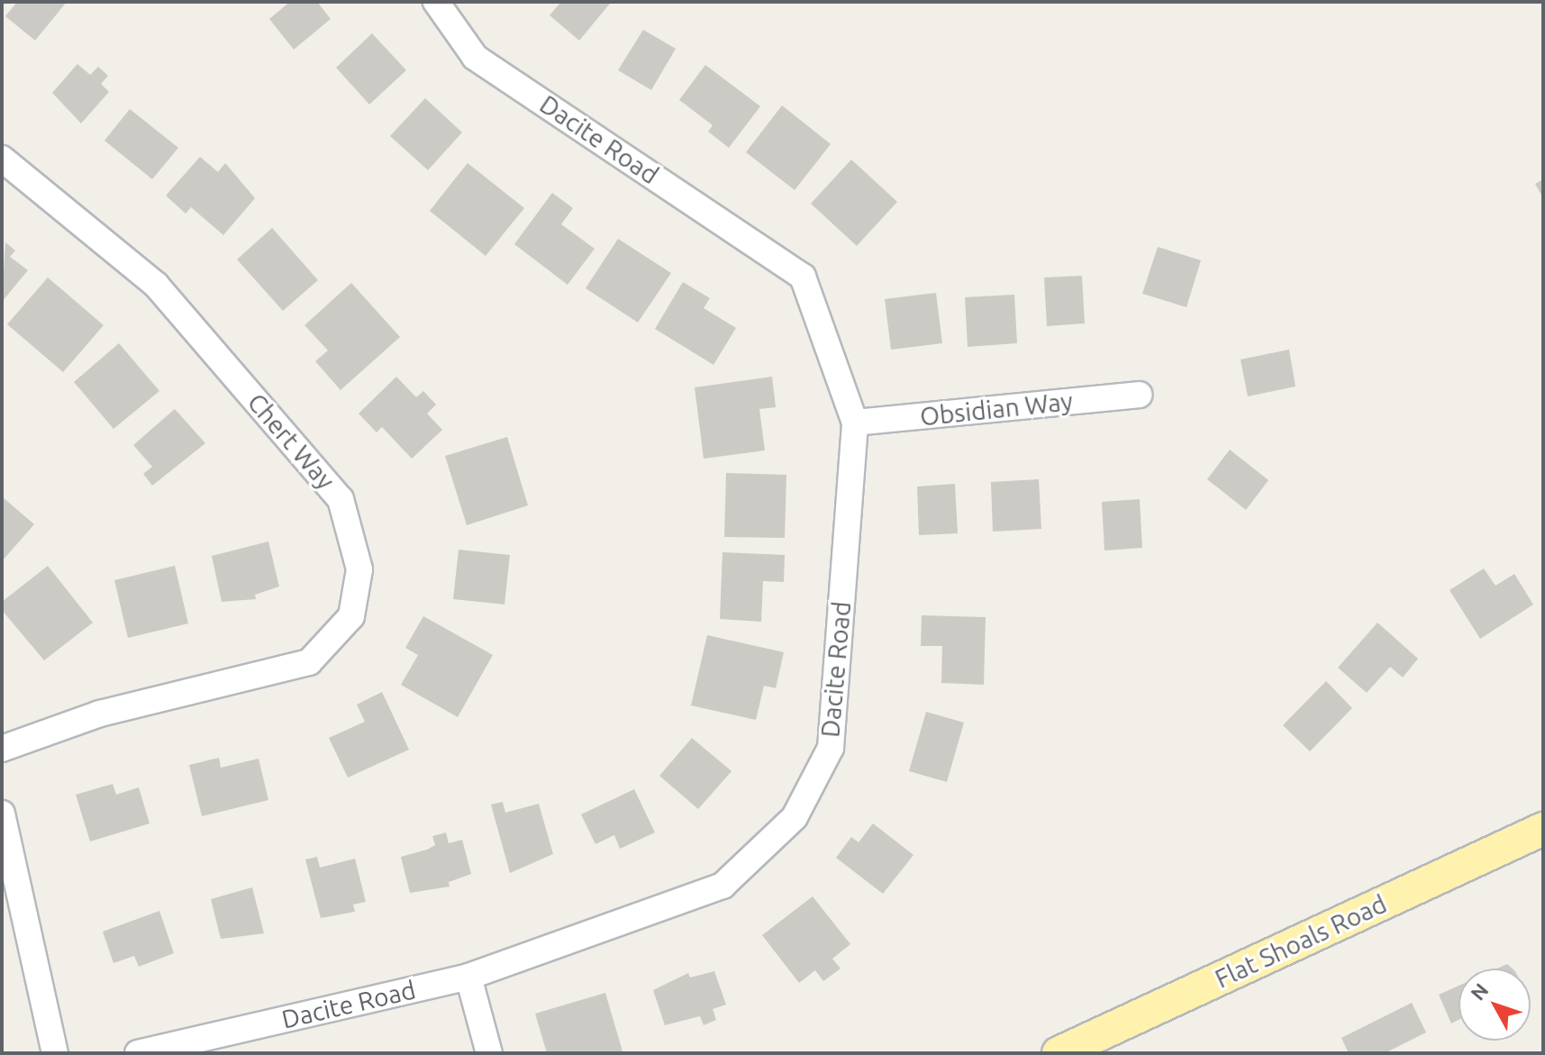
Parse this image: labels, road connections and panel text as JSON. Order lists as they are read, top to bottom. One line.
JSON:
{"streets":{"main road":["Flat Shoals Road"],"street":["Dacite Road","Obsidian Way","Chert Way"]},"crossings":[["Dacite Road","Obsidian Way"]],"north":"top left"}
